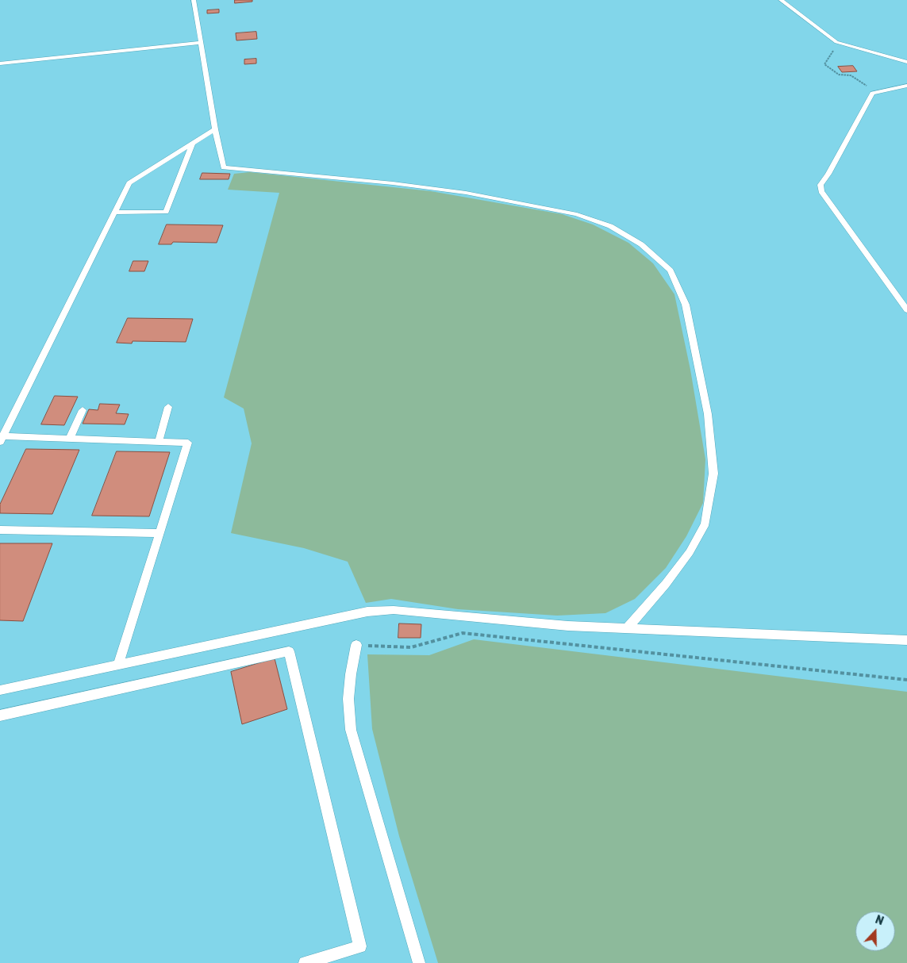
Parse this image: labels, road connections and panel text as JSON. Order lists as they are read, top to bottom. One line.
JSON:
{"north":"top"}
